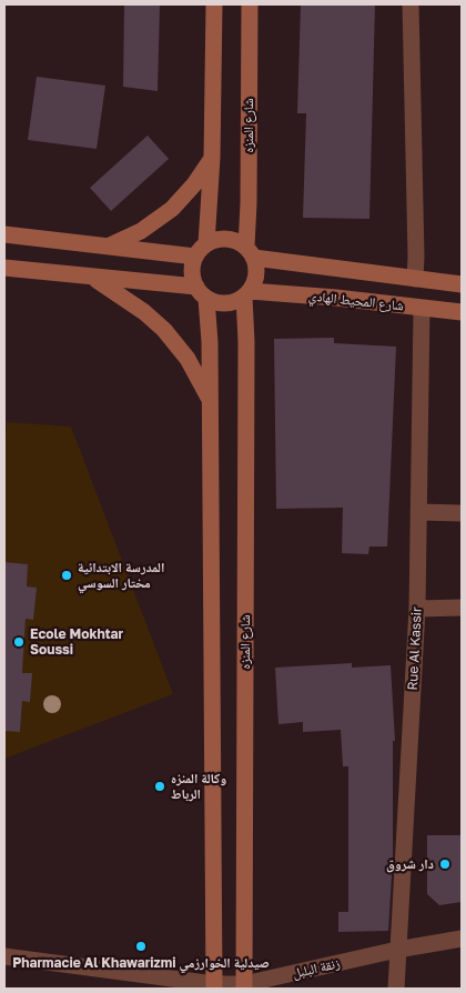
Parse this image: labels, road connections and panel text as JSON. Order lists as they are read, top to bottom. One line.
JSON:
{"streets":{"street":["شارع المنزه","شارع المحيط الهادي","Rue Al Kassir","زنقة البلبل"]},"crossings":[["شارع المنزه","شارع المحيط الهادي"],["شارع المنزه","زنقة البلبل"],["شارع المحيط الهادي","Rue Al Kassir"],["Rue Al Kassir","زنقة البلبل"]],"places":["المدرسة الابتدائية مختار السوسي","Ecole Mokhtar Soussi","وكالة المنزه الرباط","دار شروق","Pharmacie Al Khawarizmi صيدلية الخوارزمي"]}
